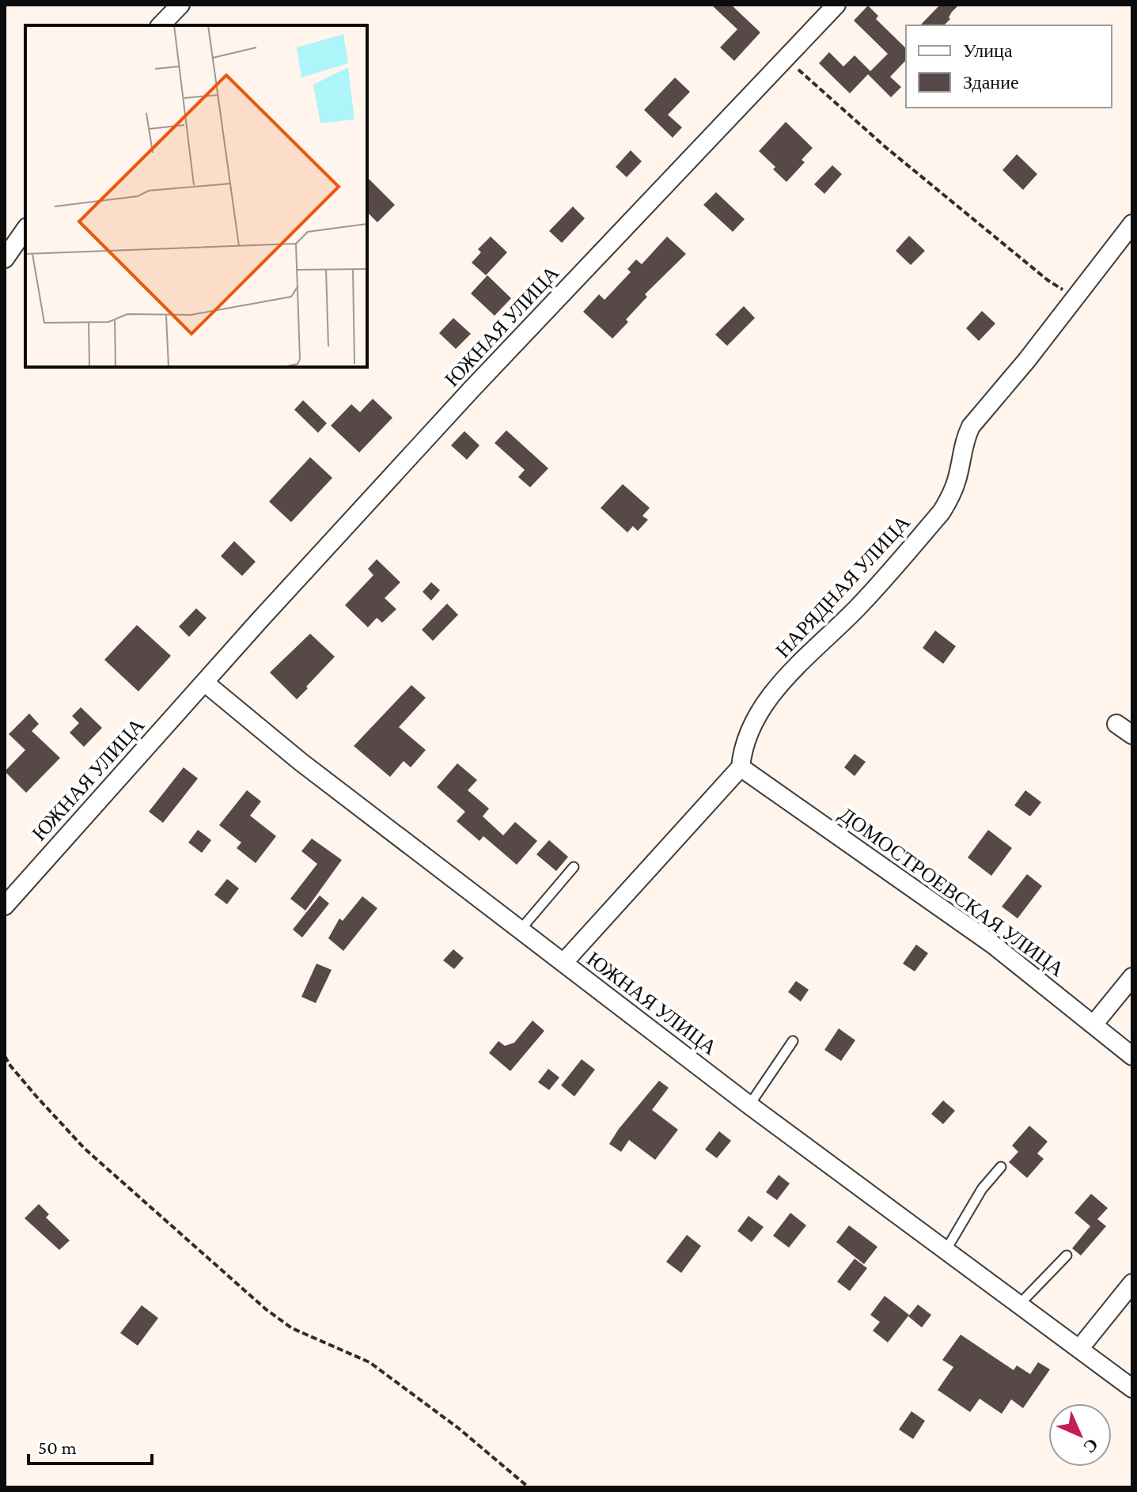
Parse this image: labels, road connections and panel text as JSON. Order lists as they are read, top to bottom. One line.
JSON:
{"streets":{"street":["ЮЖНАЯ УЛИЦА","НАРЯДНАЯ УЛИЦА","ДОМОСТРОЕВСКАЯ УЛИЦА"]},"crossings":[["ЮЖНАЯ УЛИЦА","НАРЯДНАЯ УЛИЦА"],["НАРЯДНАЯ УЛИЦА","ДОМОСТРОЕВСКАЯ УЛИЦА"]],"legend":["Улица","Здание"],"scale_bar":"50 m","north":"bottom right"}
